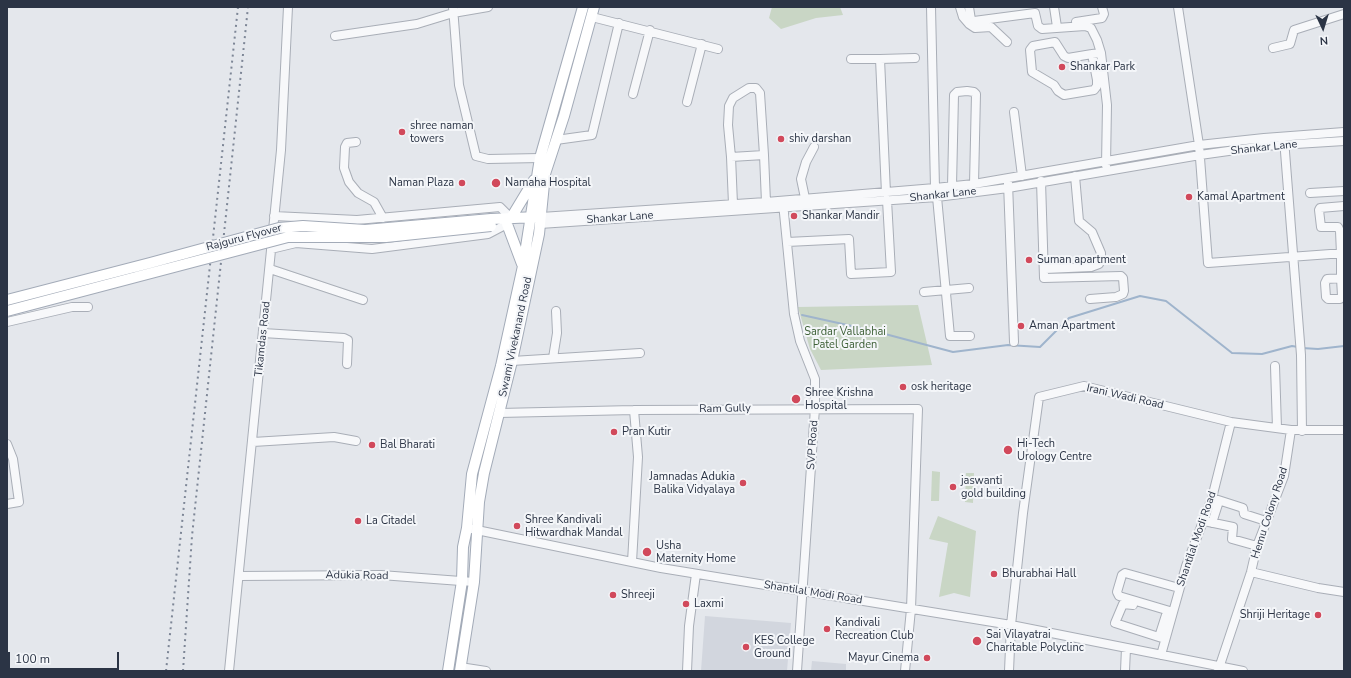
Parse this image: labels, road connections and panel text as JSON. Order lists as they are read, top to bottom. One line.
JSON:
{"streets":{"main road":["Rajguru Flyover","Swami Vivekanand Road"],"street":["Shankar Lane","Tikamdas Road","Irani Wadi Road","Ram Gully","SVP Road","Hemu Colony Road","Shantilal Modi Road","Adukia Road"]},"crossings":[["Shankar Lane","Rajguru Flyover"],["Shankar Lane","Swami Vivekanand Road"],["Shankar Lane","SVP Road"],["Rajguru Flyover","Swami Vivekanand Road"],["Swami Vivekanand Road","Ram Gully"],["Swami Vivekanand Road","Shantilal Modi Road"],["Swami Vivekanand Road","Adukia Road"],["Tikamdas Road","Adukia Road"],["Irani Wadi Road","Hemu Colony Road"],["Irani Wadi Road","Shantilal Modi Road"],["Ram Gully","SVP Road"],["Ram Gully","Shantilal Modi Road"],["SVP Road","Shantilal Modi Road"],["Hemu Colony Road","Shantilal Modi Road"]],"parks":["Sardar Vallabhai Patel Garden"],"places":["Shankar Park","shree naman towers","shiv darshan","Naman Plaza","Namaha Hospital","Kamal Apartment","Shankar Mandir","Suman apartment","Aman Apartment","osk heritage","Shree Krishna Hospital","Pran Kutir","Bal Bharati","Hi-Tech Urology Centre","Jamnadas Adukia Balika Vidyalaya","jaswanti gold building","La Citadel","Shree Kandivali Hitwardhak Mandal","Usha Maternity Home","Bhurabhai Hall","Shreeji","Laxmi","Shriji Heritage","Kandivali Recreation Club","Sai Vilayatrai Charitable Polyclinc","KES College Ground","Mayur Cinema"],"scale_bar":"100 m","north":"bottom"}
